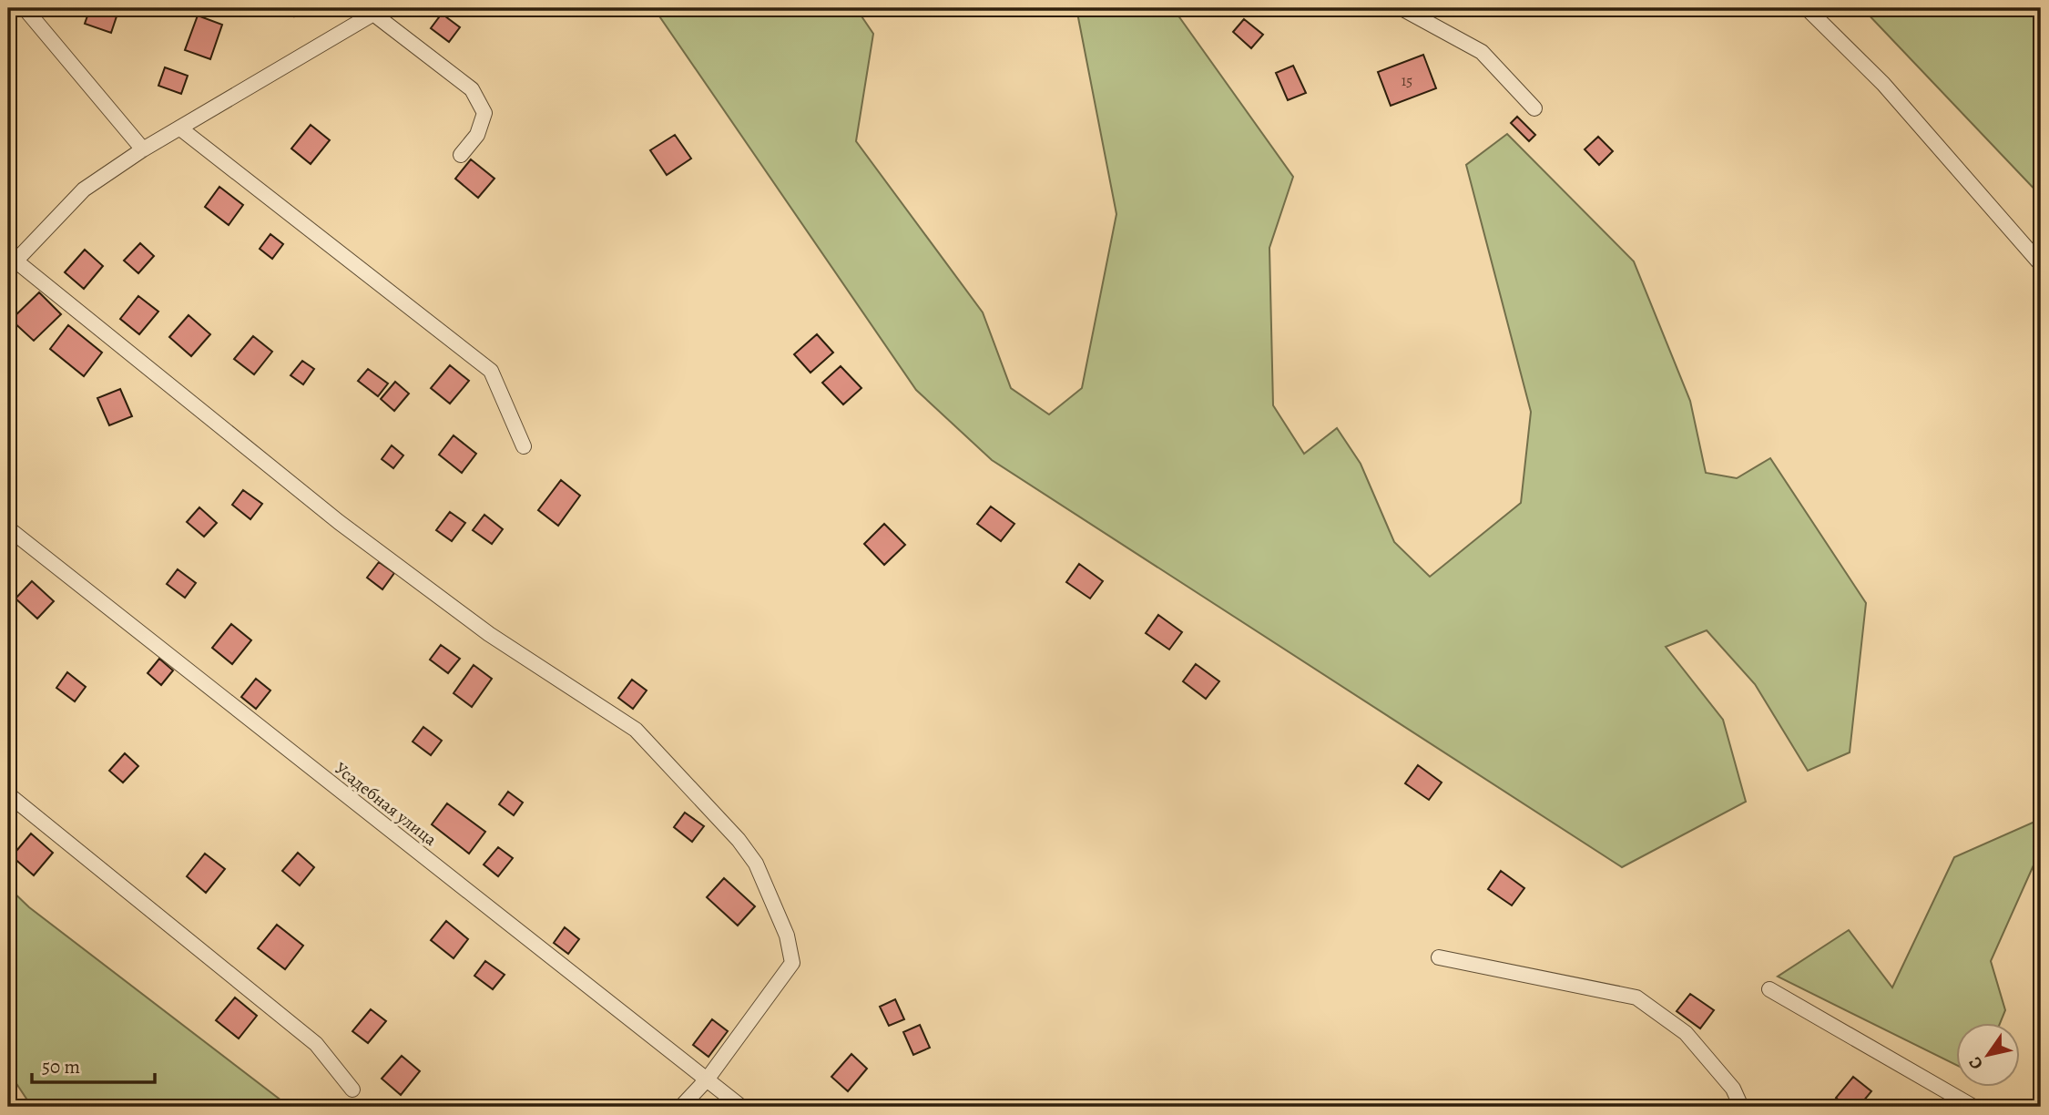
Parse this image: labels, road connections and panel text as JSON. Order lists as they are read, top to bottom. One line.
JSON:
{"streets":{"street":["Усадебная улица"]},"house_numbers":["15"],"scale_bar":"50 m","north":"bottom left"}
